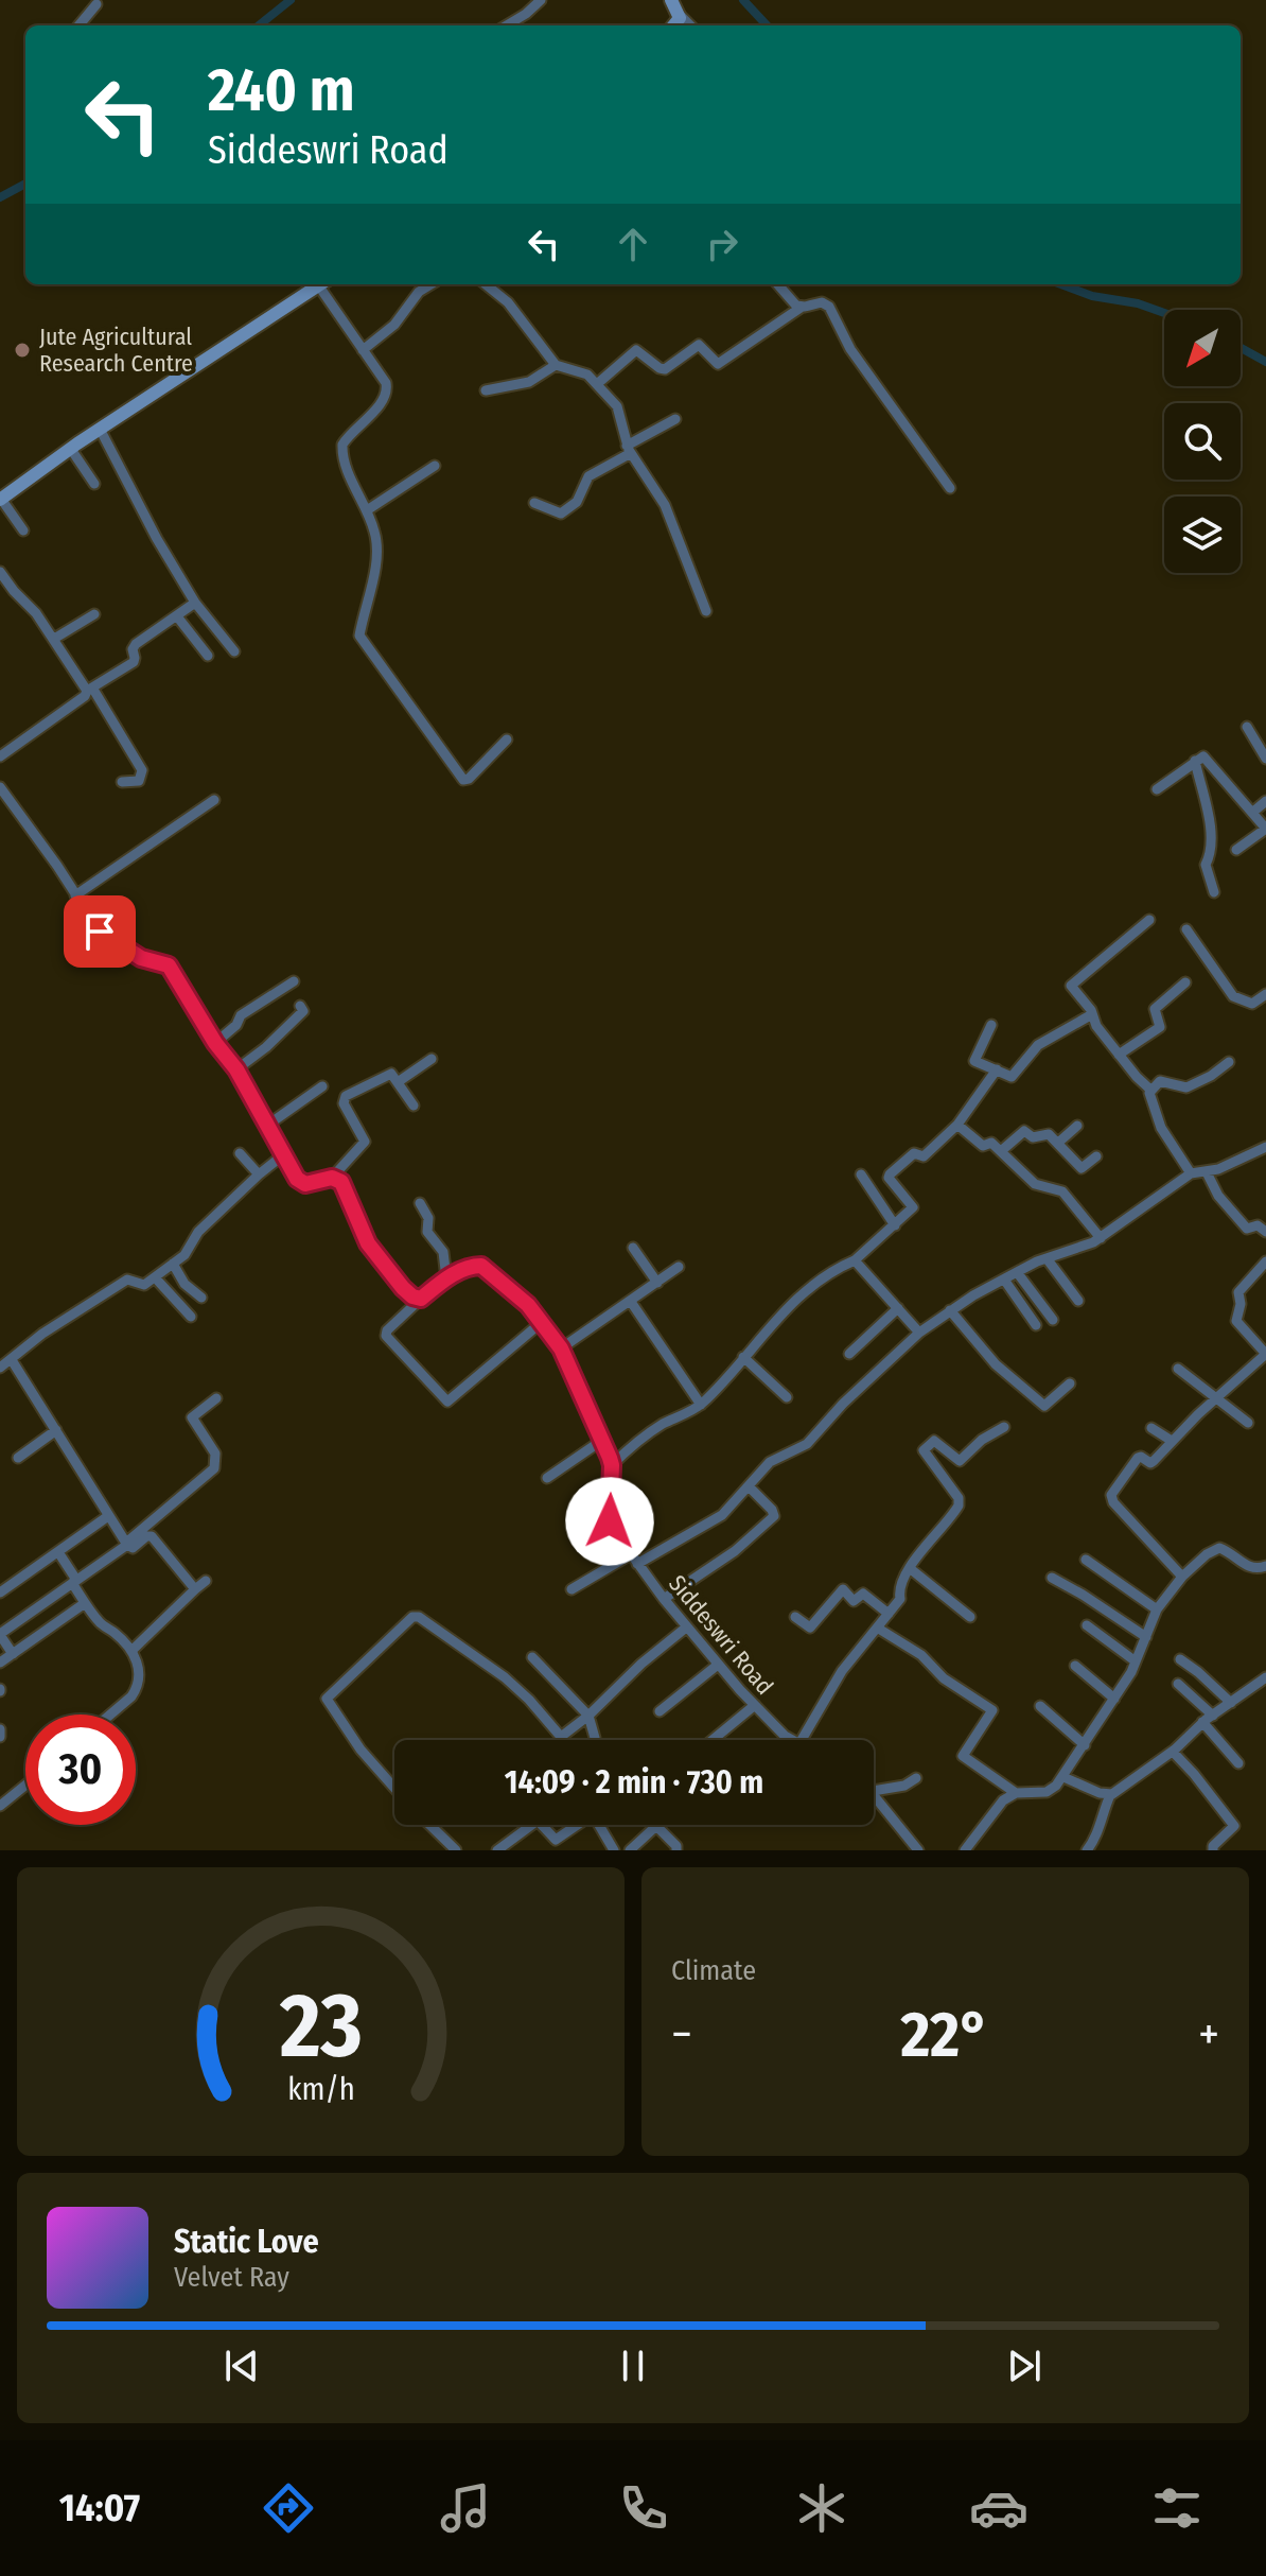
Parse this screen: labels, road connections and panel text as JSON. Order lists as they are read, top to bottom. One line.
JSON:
{"streets":{"street":["Siddeswri Road"]},"places":["Jute Agricultural Research Centre"],"north":"bottom left","page":{"turn":["240 m","Siddeswri Road"],"limit":"30","trip":"14:09 · 2 min · 730 m","tile":"Climate","heat":["−","22°","+"],"song":["Static Love","Velvet Ray"],"tabs":"14:07","gauge":["23","km/h"]}}
